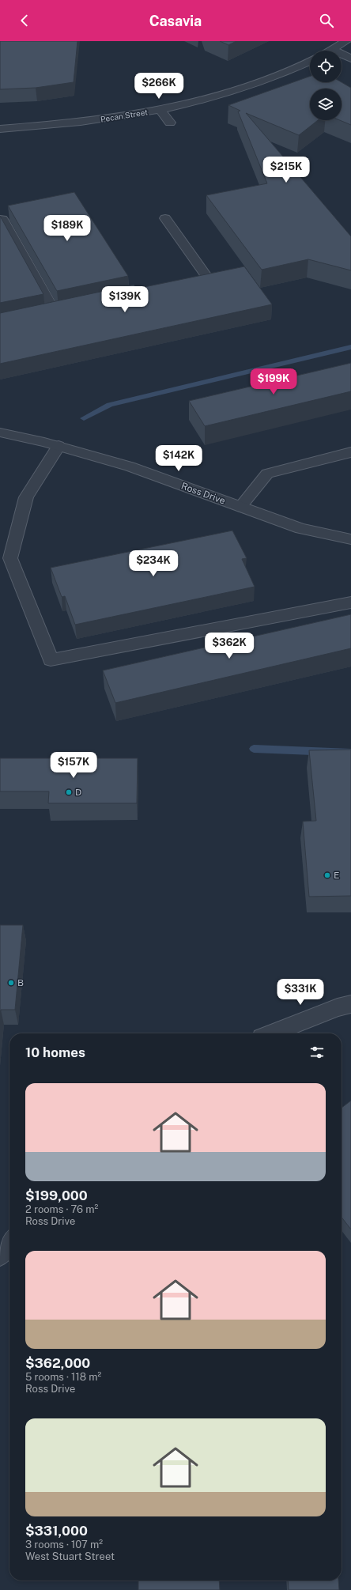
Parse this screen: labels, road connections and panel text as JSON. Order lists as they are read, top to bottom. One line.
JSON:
{"streets":{"street":["Pecan Street","Ross Drive"]},"places":["D","E","B"],"page":{"header":"Casavia","price":["$266K","$215K","$189K","$139K","$199K","$142K","$234K","$362K","$157K","$331K"],"heading":"10 homes","list":[{"name":"$199,000","note":"2 rooms · 76 m² · Ross Drive"},{"name":"$362,000","note":"5 rooms · 118 m² · Ross Drive"},{"name":"$331,000","note":"3 rooms · 107 m² · West Stuart Street"}]}}
